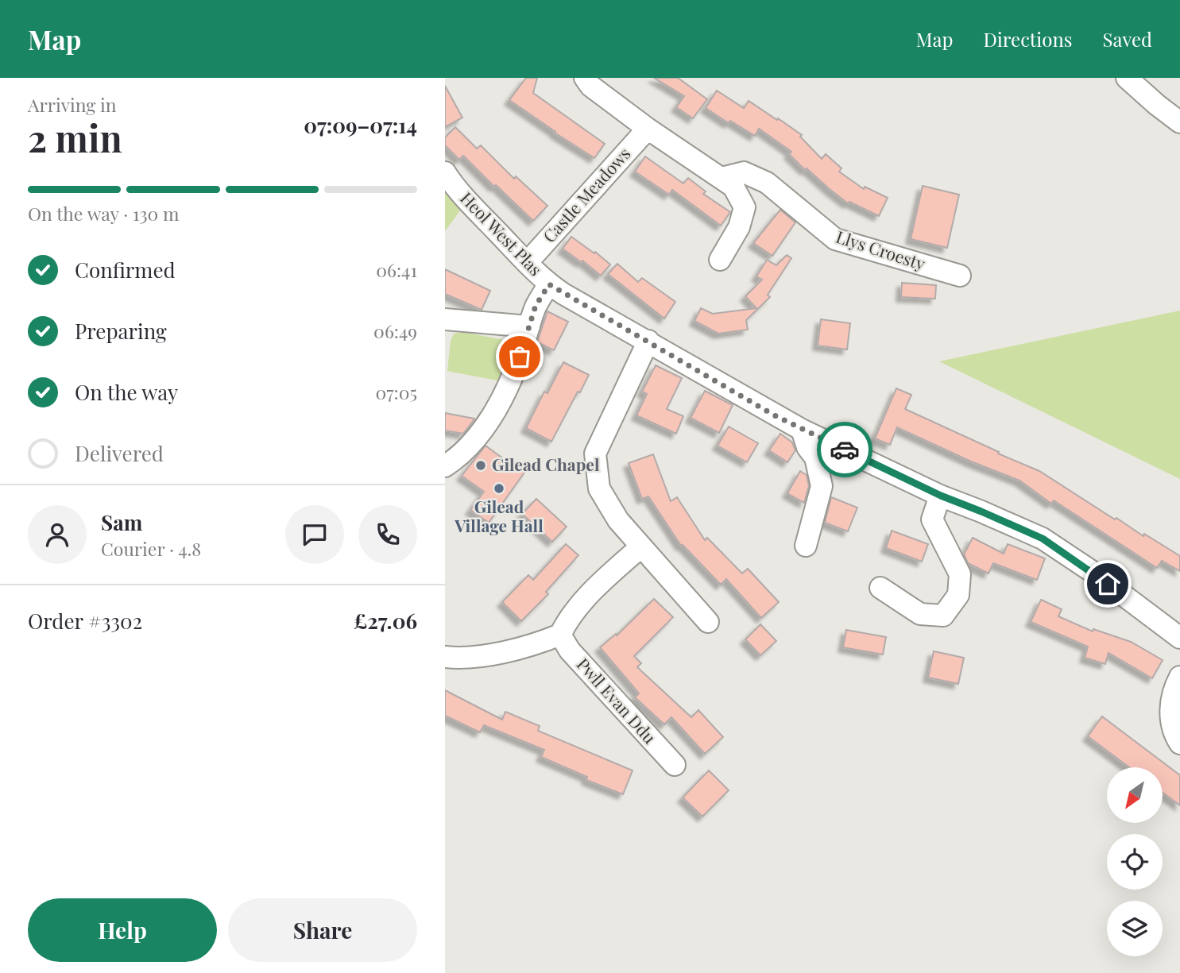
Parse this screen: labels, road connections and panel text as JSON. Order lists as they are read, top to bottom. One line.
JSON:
{"streets":{"street":["Castle Meadows","Heol West Plas","Llys Croesty","Pwll Evan Ddu"]},"crossings":[["Castle Meadows","Heol West Plas"]],"places":["Gilead Chapel","Gilead Village Hall"],"north":"bottom left","page":{"header":"Map","nav":["Map","Directions","Saved"],"heading":["2 min","Arriving in","07:09–07:14"],"panel":["Sam","Courier · 4.8","Order #3302","£27.06"],"bar":"On the way · 130 m","list":[["Confirmed","06:41"],["Preparing","06:49"],["On the way","07:05"],"Delivered"],"buttons":["Help","Share"]}}
